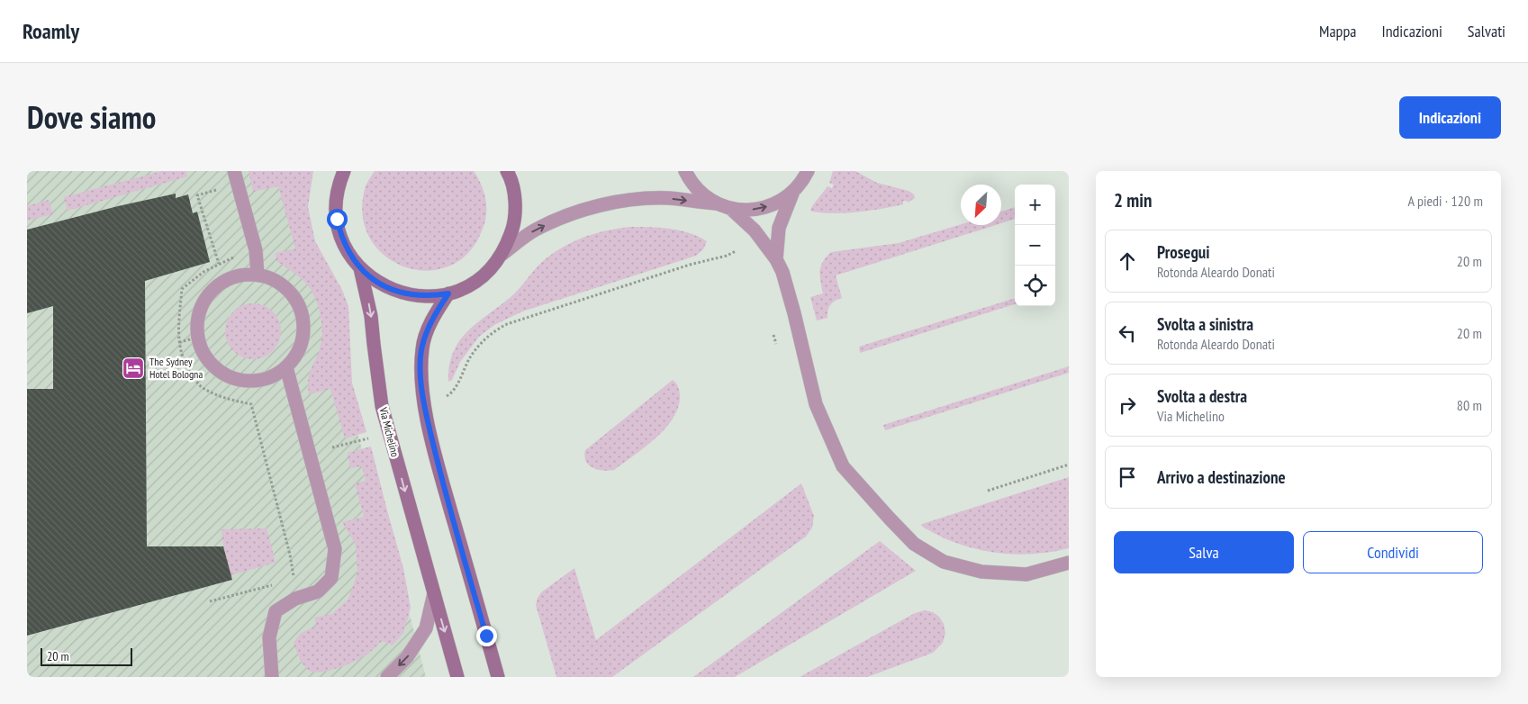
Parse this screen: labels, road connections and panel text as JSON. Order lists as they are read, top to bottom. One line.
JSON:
{"streets":{"street":["Via Michelino"]},"places":{"hotel":["The Sydney Hotel Bologna"]},"scale_bar":"20 m","north":"bottom left","page":{"header":"Roamly","nav":["Mappa","Indicazioni","Salvati"],"title":"Dove siamo","buttons":["Indicazioni",["Salva","Condividi"]],"heading":["2 min","A piedi · 120 m"],"map_buttons":["+","−"],"list":[["Prosegui","Rotonda Aleardo Donati","20 m"],["Svolta a sinistra","Rotonda Aleardo Donati","20 m"],["Svolta a destra","Via Michelino","80 m"],"Arrivo a destinazione"],"scale":"20 m"}}
